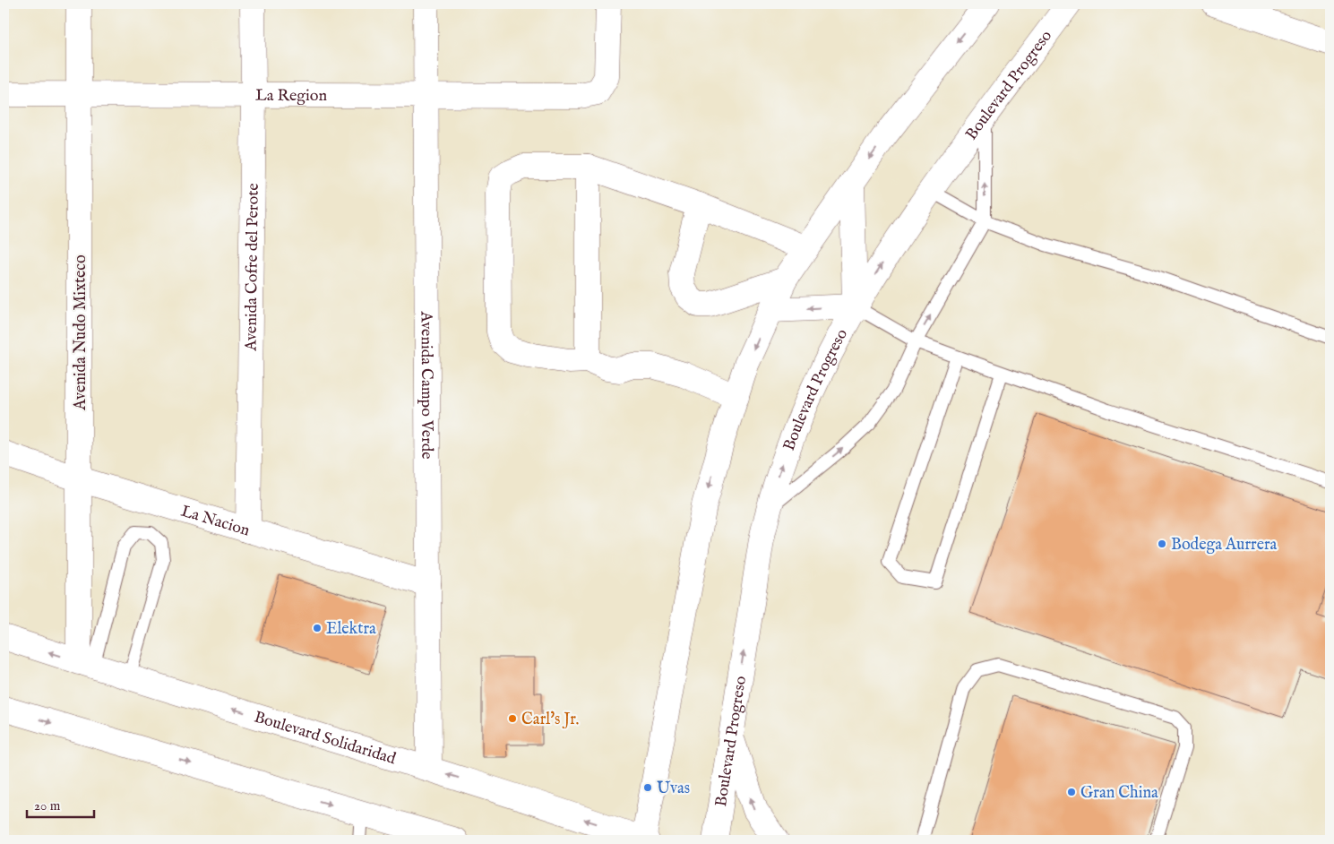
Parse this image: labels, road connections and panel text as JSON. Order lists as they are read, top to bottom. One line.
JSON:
{"streets":{"street":["Boulevard Progreso","La Region","Avenida Cofre del Perote","Avenida Nudo Mixteco","Avenida Campo Verde","La Nacion","Boulevard Solidaridad"]},"crossings":[["La Region","Avenida Cofre del Perote"],["La Region","Avenida Nudo Mixteco"],["La Region","Avenida Campo Verde"],["Avenida Cofre del Perote","La Nacion"],["Avenida Nudo Mixteco","La Nacion"],["Avenida Nudo Mixteco","Boulevard Solidaridad"],["Avenida Campo Verde","La Nacion"],["Avenida Campo Verde","Boulevard Solidaridad"]],"places":["Bodega Aurrera","Elektra","Carl's Jr.","Uvas","Gran China"],"scale_bar":"20 m"}
